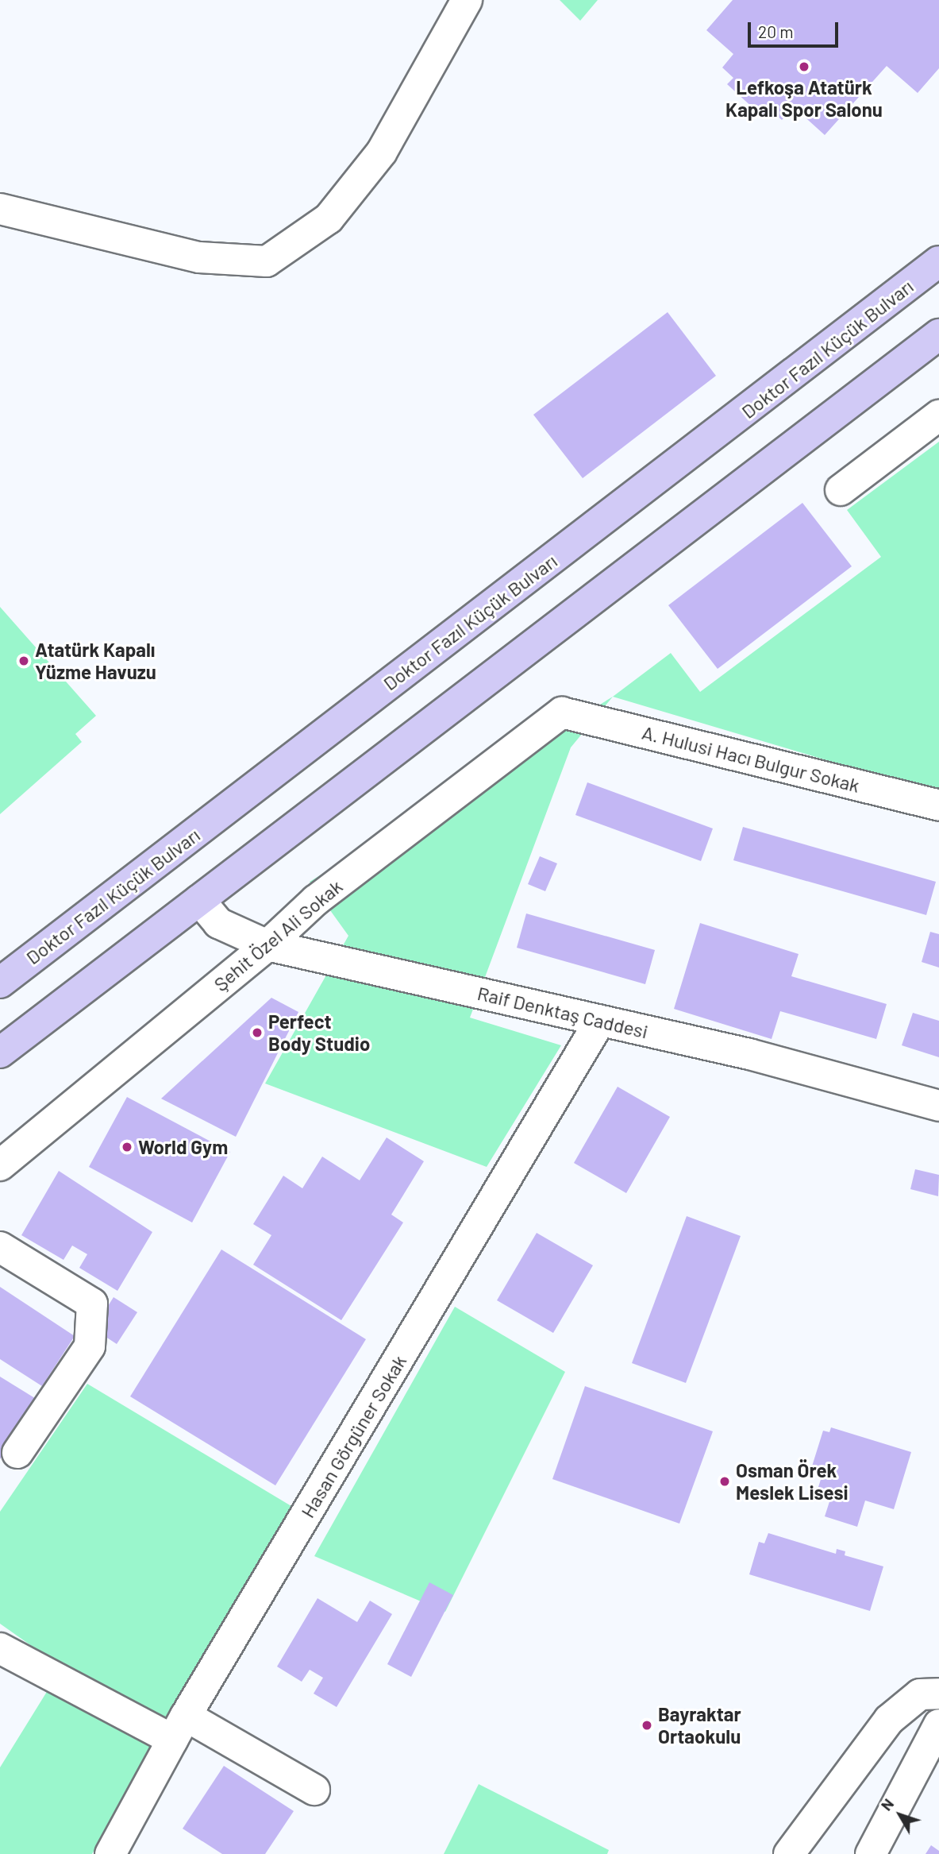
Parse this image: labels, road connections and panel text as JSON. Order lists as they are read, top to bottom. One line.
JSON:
{"streets":{"highway":["Doktor Fazıl Küçük Bulvarı"],"street":["A. Hulusi Hacı Bulgur Sokak","Şehit Özel Ali Sokak","Raif Denktaş Caddesi","Hasan Görgüner Sokak"]},"crossings":[["A. Hulusi Hacı Bulgur Sokak","Şehit Özel Ali Sokak"],["Şehit Özel Ali Sokak","Raif Denktaş Caddesi"],["Raif Denktaş Caddesi","Hasan Görgüner Sokak"]],"places":["Lefkoşa Atatürk Kapalı Spor Salonu","Atatürk Kapalı Yüzme Havuzu","Perfect Body Studio","World Gym","Osman Örek Meslek Lisesi","Bayraktar Ortaokulu"],"scale_bar":"20 m","north":"top left"}
